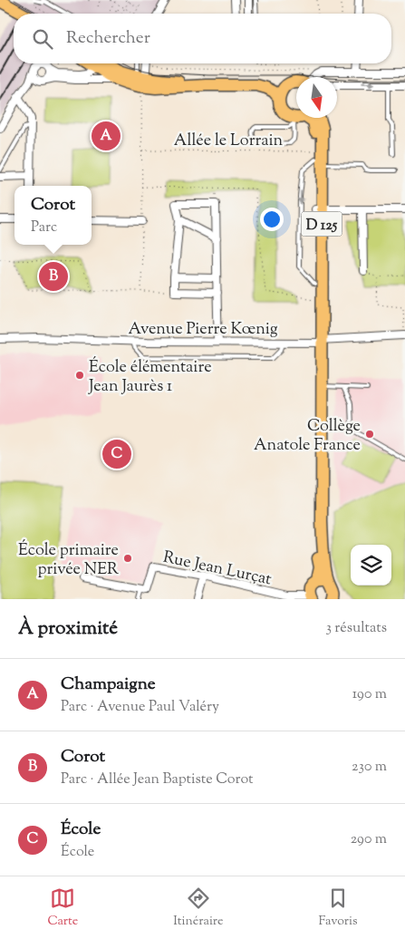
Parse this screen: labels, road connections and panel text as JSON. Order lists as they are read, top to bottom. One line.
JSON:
{"streets":{"main road":["D 125"],"street":["Avenue Pierre Kœnig","Rue Jean Lurçat"],"path":["Allée le Lorrain"]},"crossings":[["Allée le Lorrain","D 125"],["D 125","Avenue Pierre Kœnig"]],"places":["École élémentaire Jean Jaurès 1","Collège Anatole France","École primaire privée NER"],"north":"bottom","page":{"search":"Rechercher","pins":["A","B","C"],"popup":["Corot","Parc"],"heading":["À proximité","3 résultats"],"list":[{"mark":"A","name":"Champaigne","note":"Parc · Avenue Paul Valéry","value":"190 m"},{"mark":"B","name":"Corot","note":"Parc · Allée Jean Baptiste Corot","value":"230 m"},{"mark":"C","name":"École","note":"École","value":"290 m"}],"nav":["Carte","Itinéraire","Favoris"]}}
